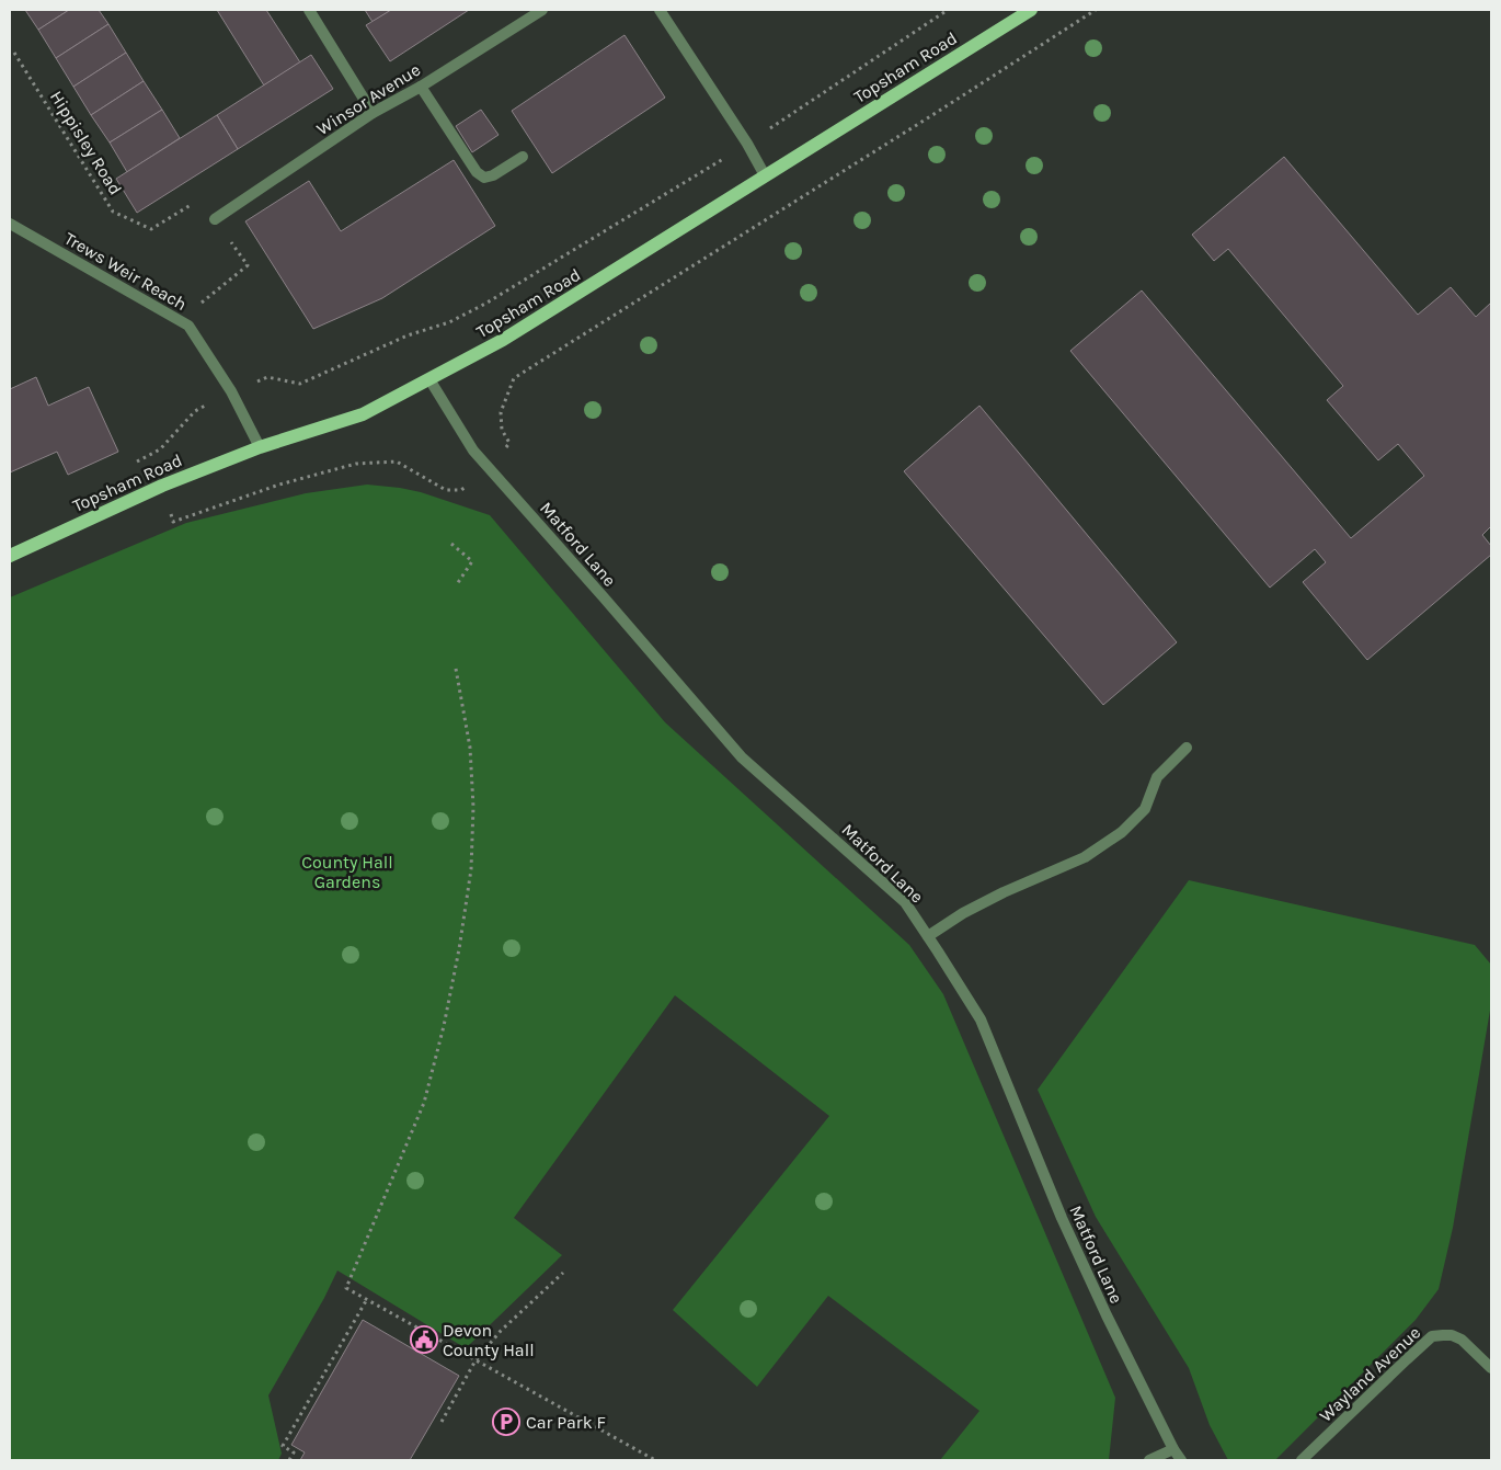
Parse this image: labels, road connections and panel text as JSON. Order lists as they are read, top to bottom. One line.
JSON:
{"streets":{"main road":["Topsham Road"],"street":["Winsor Avenue","Trews Weir Reach","Matford Lane","Wayland Avenue"],"path":["Hippisley Road"]},"crossings":[["Topsham Road","Trews Weir Reach"],["Topsham Road","Matford Lane"]],"parks":["County Hall Gardens"],"places":{"public building":["Devon County Hall"],"parking":["Car Park F"]}}
